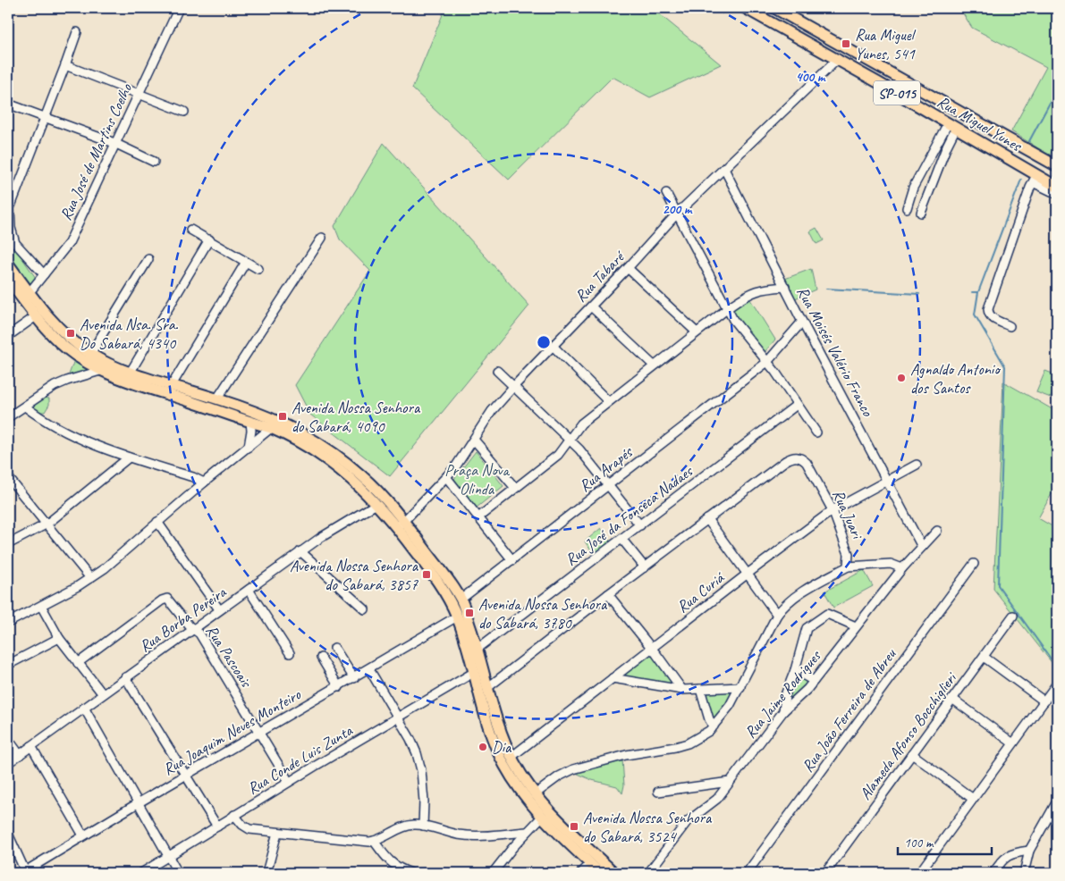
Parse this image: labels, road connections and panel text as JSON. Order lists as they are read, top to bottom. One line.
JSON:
{"streets":{"main road":["SP-015","Rua Miguel Yunes"],"street":["Rua José de Martins Coelho","Rua Tabaré","Rua Moisés Valério Franco","Rua Arapés","Rua Juari","Rua José da Fonseca Nadaes","Rua Curiá","Rua Borba Pereira","Rua Pascoais","Rua Jaime Rodrigues","Rua João Ferreira de Abreu","Rua Joaquim Neves Monteiro","Alameda Afonso Bocchiglieri","Rua Conde Luis Zunta"]},"crossings":[["Rua Miguel Yunes","Rua Tabaré"],["Rua Tabaré","Rua Moisés Valério Franco"],["Rua Moisés Valério Franco","Rua Arapés"],["Rua Moisés Valério Franco","Rua Curiá"],["Rua Moisés Valério Franco","Rua Jaime Rodrigues"],["Rua Juari","Rua Curiá"],["Rua Borba Pereira","Rua Pascoais"],["Rua Pascoais","Rua Joaquim Neves Monteiro"],["Rua Pascoais","Rua Conde Luis Zunta"]],"parks":["Praça Nova Olinda"],"places":{"transit":["Rua Miguel Yunes, 541","Avenida Nsa. Sra. Do Sabará, 4340","Avenida Nossa Senhora do Sabará, 4090","Avenida Nossa Senhora do Sabará, 3857","Avenida Nossa Senhora do Sabará, 3780","Avenida Nossa Senhora do Sabará, 3524"],"other":["Agnaldo Antonio dos Santos","Dia"]},"scale_bar":"100 m","rings":["400 m","200 m"]}
